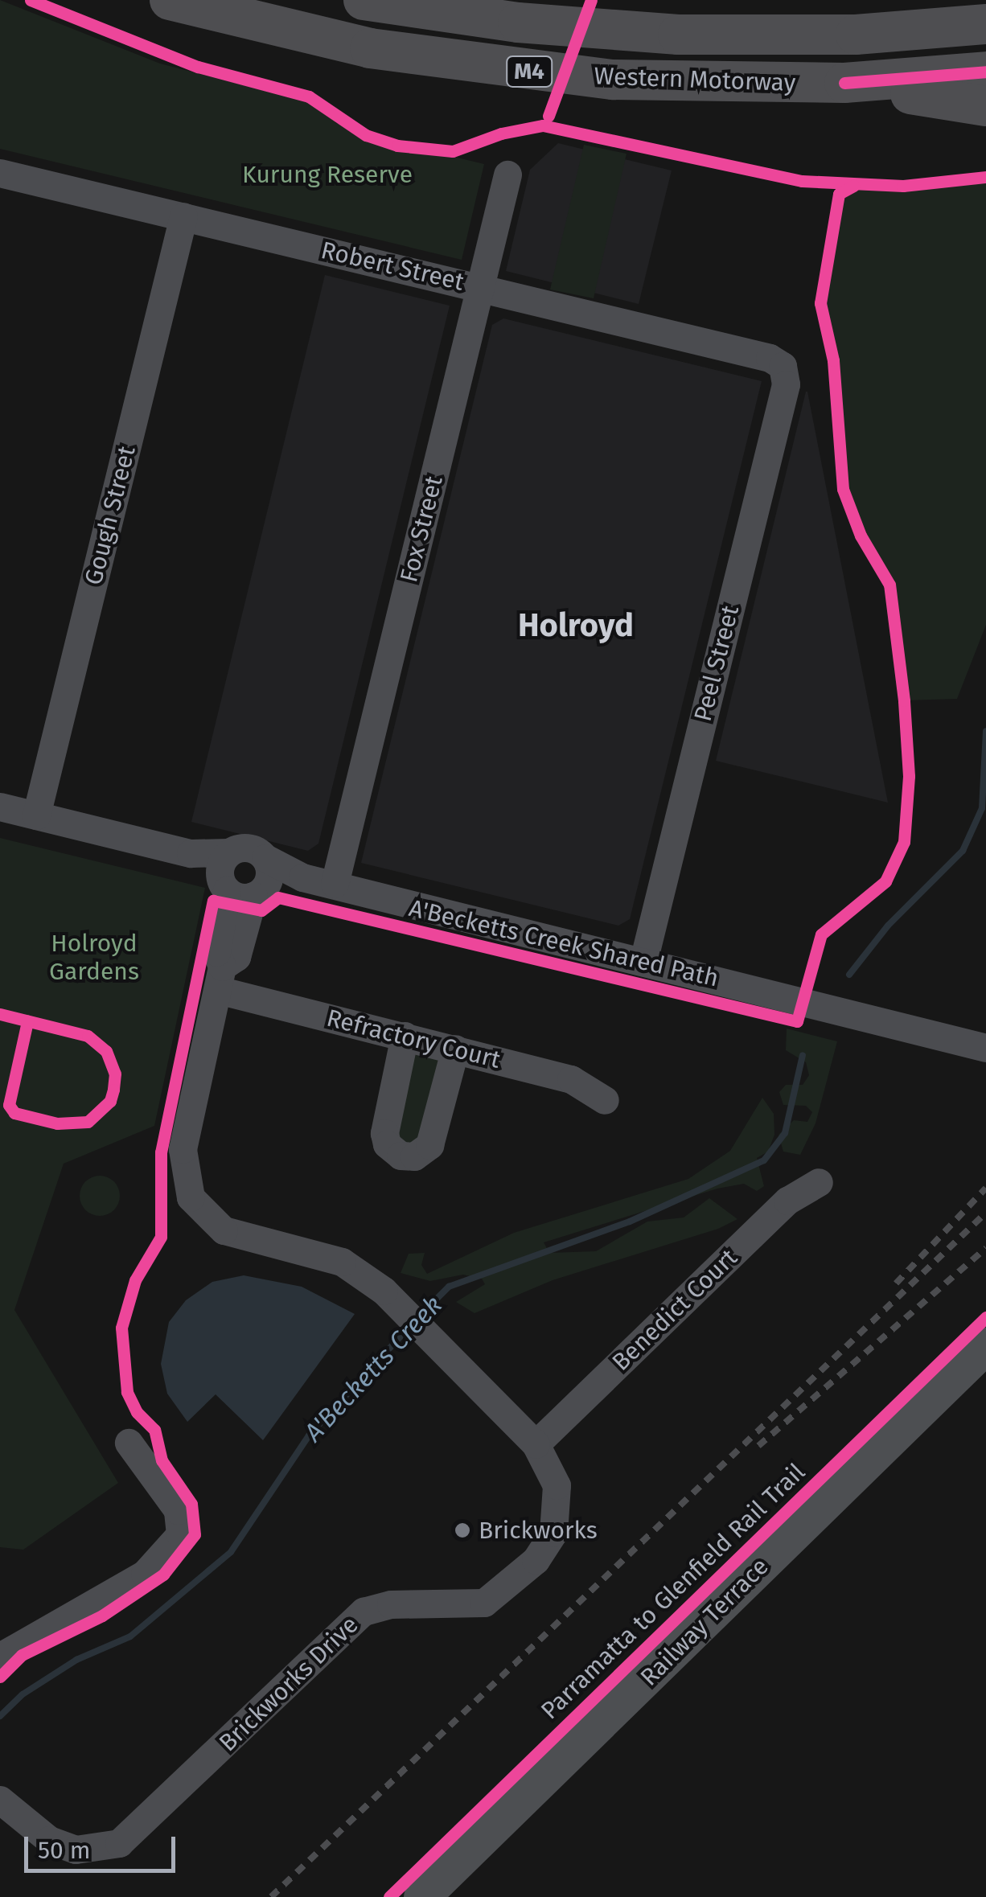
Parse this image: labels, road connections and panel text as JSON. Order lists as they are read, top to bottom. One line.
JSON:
{"streets":{"highway":["M4","Western Motorway"],"main road":["Railway Terrace"],"street":["Robert Street","Gough Street","Fox Street","Peel Street","Refractory Court","Benedict Court","Brickworks Drive"],"cycle path":["A'Becketts Creek Shared Path","Parramatta to Glenfield Rail Trail"]},"crossings":[["Robert Street","Gough Street"],["Robert Street","Fox Street"],["Robert Street","Peel Street"],["Refractory Court","Brickworks Drive"],["Benedict Court","Brickworks Drive"]],"districts":["Holroyd"],"water":["A'Becketts Creek"],"parks":["Kurung Reserve","Holroyd Gardens"],"places":["Brickworks"],"scale_bar":"50 m"}
